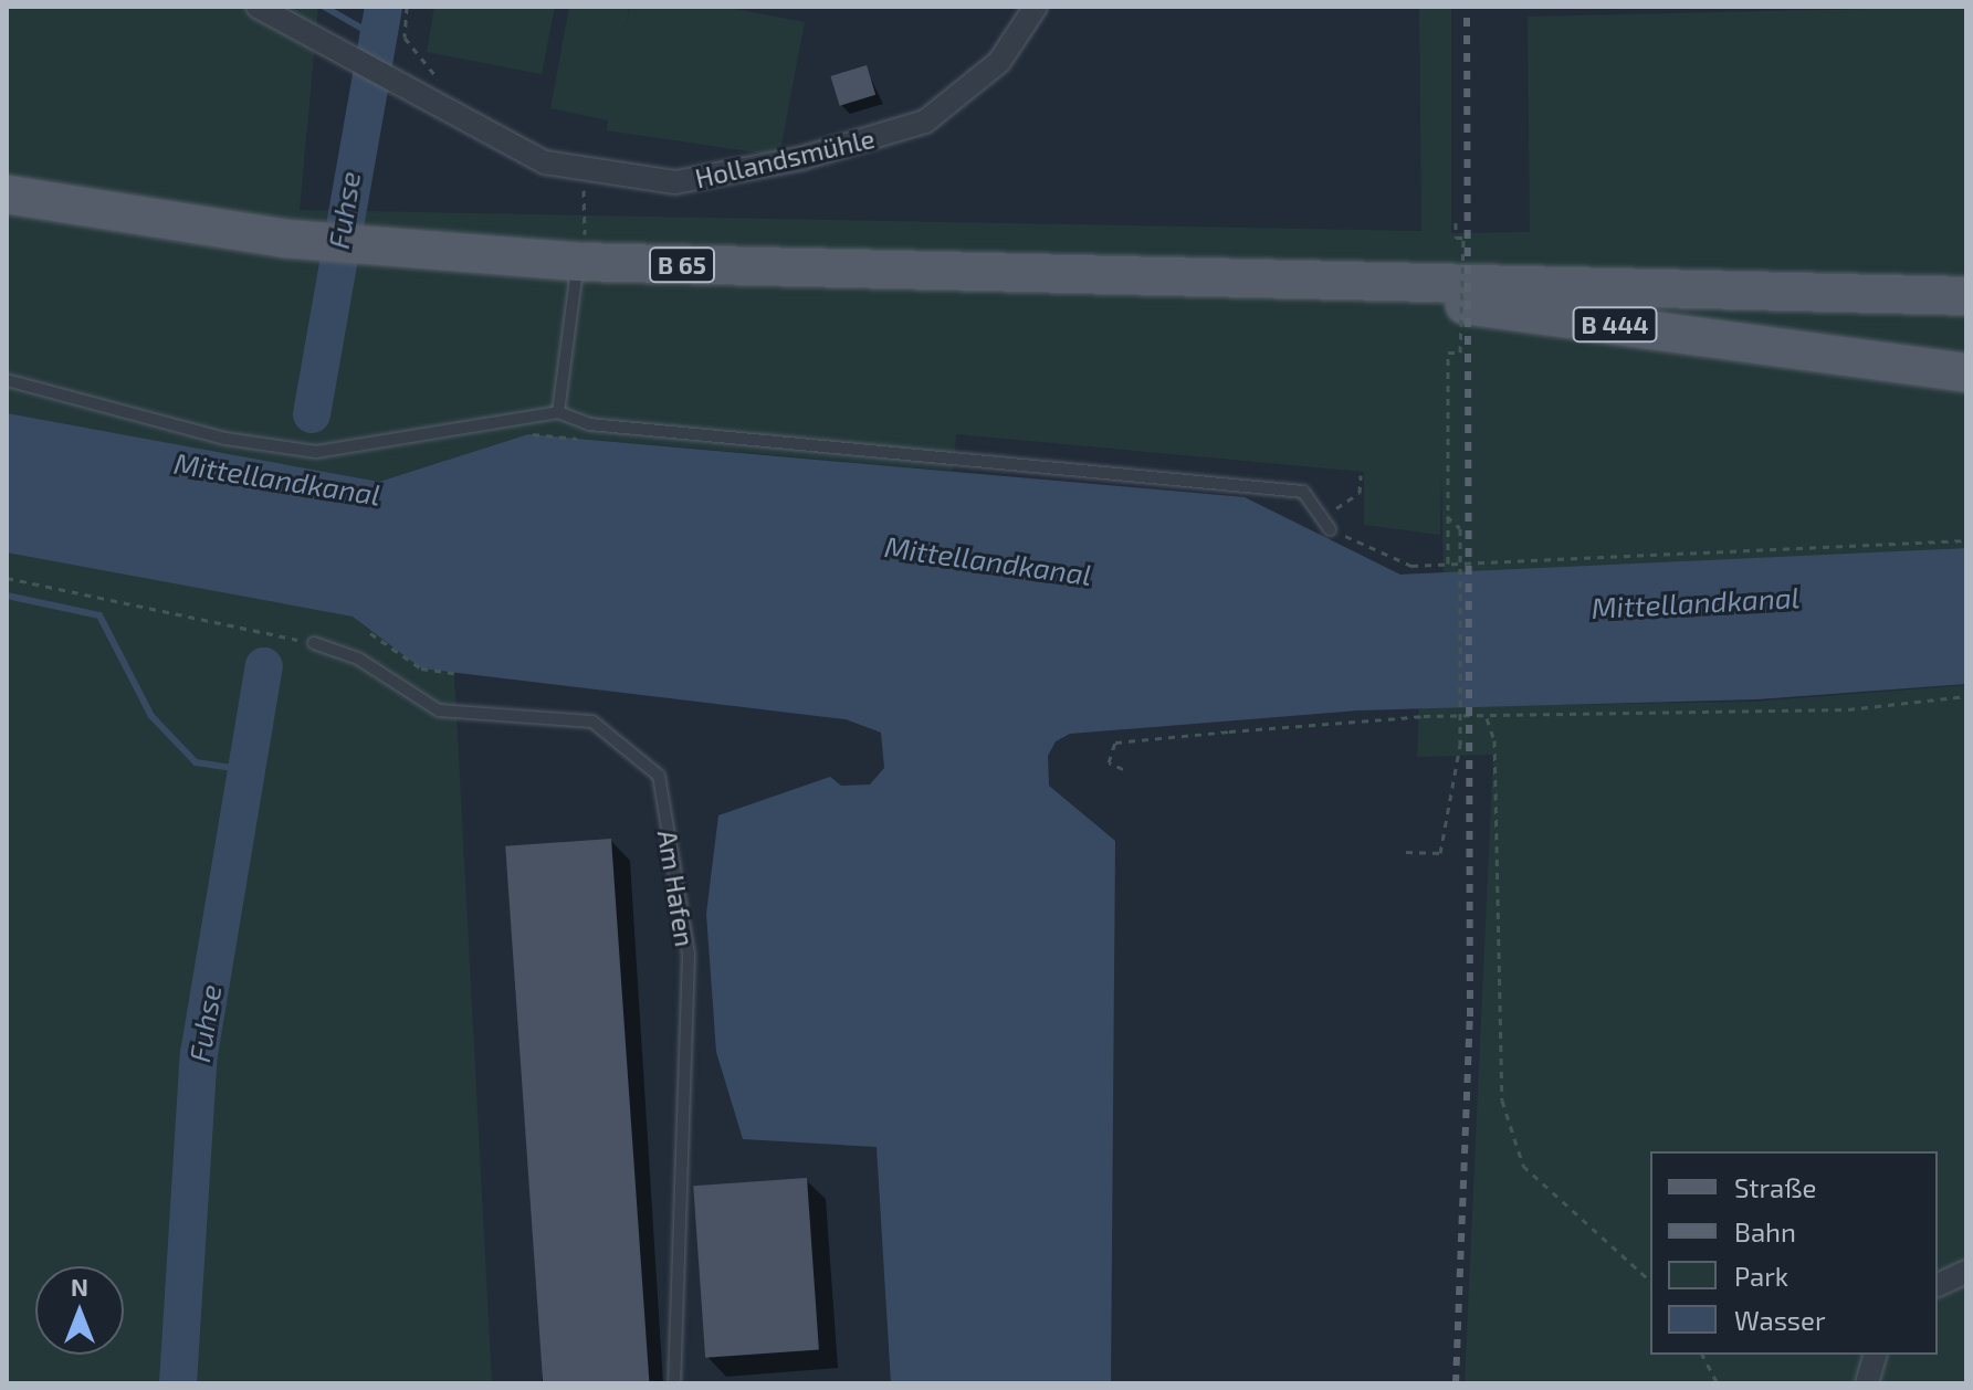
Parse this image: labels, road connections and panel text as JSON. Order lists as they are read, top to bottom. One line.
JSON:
{"streets":{"main road":["B 65","B 444"],"street":["Hollandsmühle"],"lane":["Am Hafen"]},"crossings":[["B 65","B 444"]],"water":["Fuhse","Mittellandkanal"],"legend":["Straße","Bahn","Park","Wasser"],"north":"top"}
